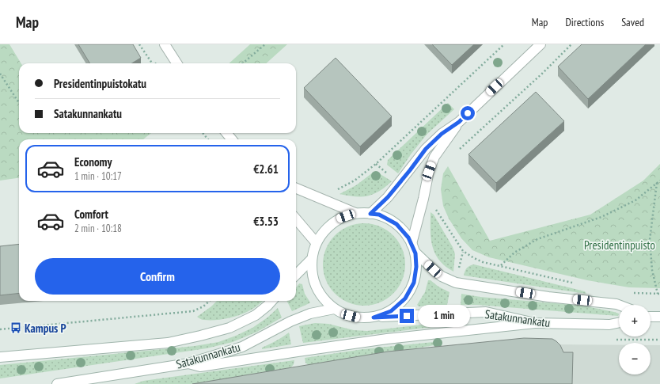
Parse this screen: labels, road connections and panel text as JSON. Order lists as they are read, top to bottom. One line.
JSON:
{"streets":{"main road":["Satakunnankatu"]},"parks":["Presidentinpuisto"],"places":{"bus stop":["Kampus P"]},"page":{"header":"Map","nav":["Map","Directions","Saved"],"banner":["Presidentinpuistokatu","Satakunnankatu"],"list":[{"name":"Economy","note":"1 min · 10:17","value":"€2.61"},{"name":"Comfort","note":"2 min · 10:18","value":"€3.53"}],"buttons":"Confirm","map_buttons":["+","−"],"bubble":"1 min"}}
